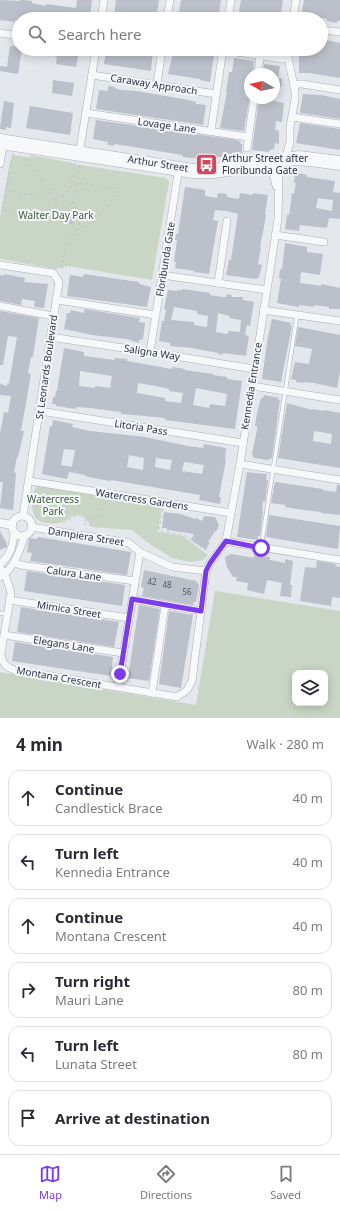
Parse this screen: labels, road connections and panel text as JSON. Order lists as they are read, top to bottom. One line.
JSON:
{"streets":{"street":["Caraway Approach","Lovage Lane","Arthur Street","Floribunda Gate","Saligna Way","St Leonards Boulevard","Kennedia Entrance","Litoria Pass","Watercress Gardens","Dampiera Street","Calura Lane","Mimica Street","Elegans Lane","Montana Crescent"]},"crossings":[["Arthur Street","Floribunda Gate"],["Arthur Street","Kennedia Entrance"],["Floribunda Gate","Saligna Way"],["Saligna Way","St Leonards Boulevard"],["Saligna Way","Kennedia Entrance"],["St Leonards Boulevard","Litoria Pass"],["St Leonards Boulevard","Watercress Gardens"],["St Leonards Boulevard","Dampiera Street"],["Kennedia Entrance","Litoria Pass"],["Kennedia Entrance","Watercress Gardens"],["Kennedia Entrance","Dampiera Street"],["Kennedia Entrance","Montana Crescent"],["Dampiera Street","Montana Crescent"],["Mimica Street","Montana Crescent"],["Elegans Lane","Montana Crescent"]],"parks":["Walter Day Park","Watercress Park"],"places":{"bus stop":["Arthur Street after Floribunda Gate"]},"house_numbers":["42","48","56"],"north":"left","page":{"search":"Search here","heading":["4 min","Walk · 280 m"],"list":[["Continue","Candlestick Brace","40 m"],["Turn left","Kennedia Entrance","40 m"],["Continue","Montana Crescent","40 m"],["Turn right","Mauri Lane","80 m"],["Turn left","Lunata Street","80 m"],"Arrive at destination"],"nav":["Map","Directions","Saved"]}}
